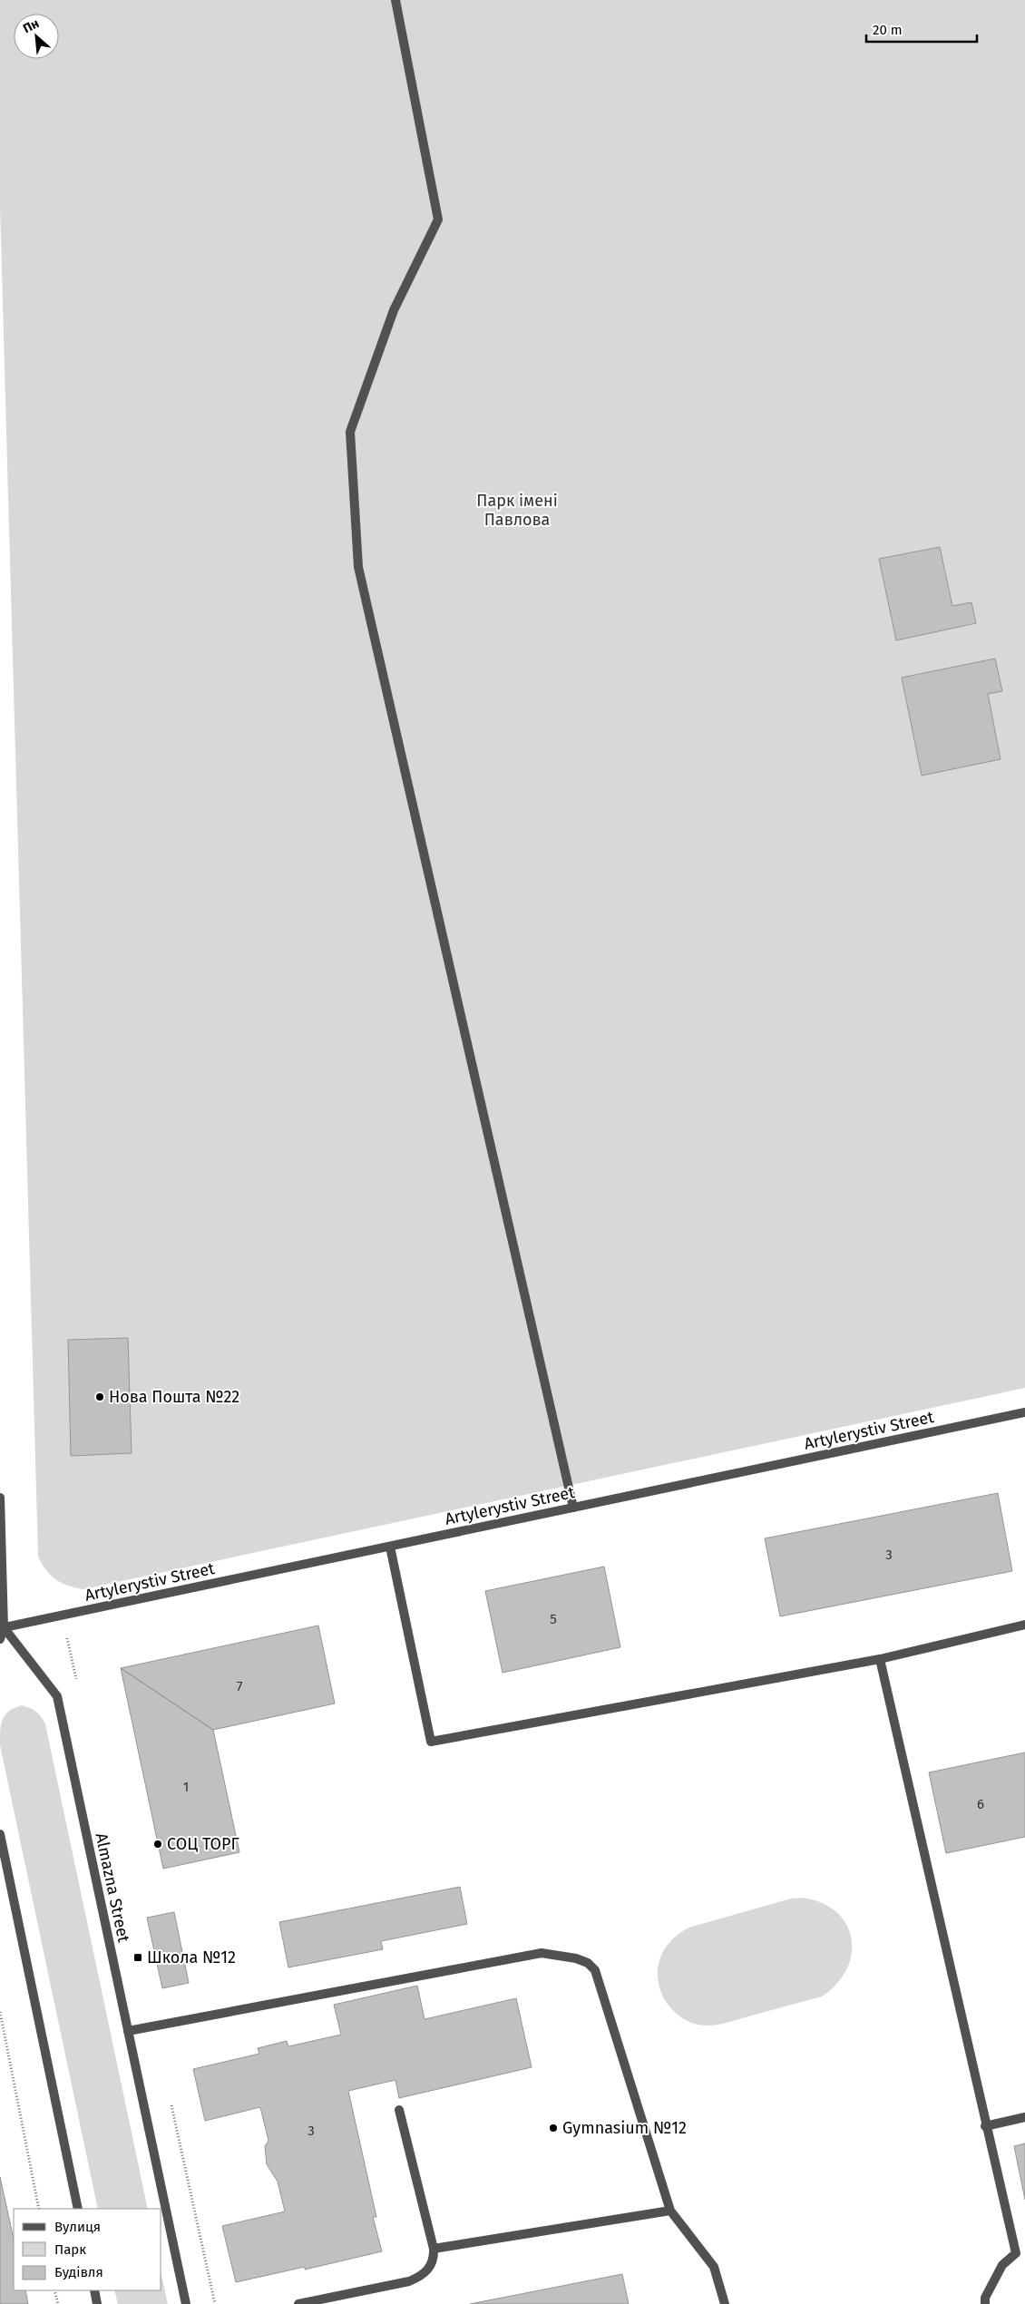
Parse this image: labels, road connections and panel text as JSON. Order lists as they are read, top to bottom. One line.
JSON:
{"streets":{"street":["Artylerystiv Street","Almazna Street"]},"crossings":[["Artylerystiv Street","Almazna Street"]],"parks":["Парк імені Павлова"],"places":{"other":["Нова Пошта №22","СОЦ ТОРГ","Gymnasium №12"],"transit":["Школа №12"]},"house_numbers":["3","5","7","1","6","3"],"legend":["Вулиця","Парк","Будівля"],"scale_bar":"20 m","north":"top left"}
